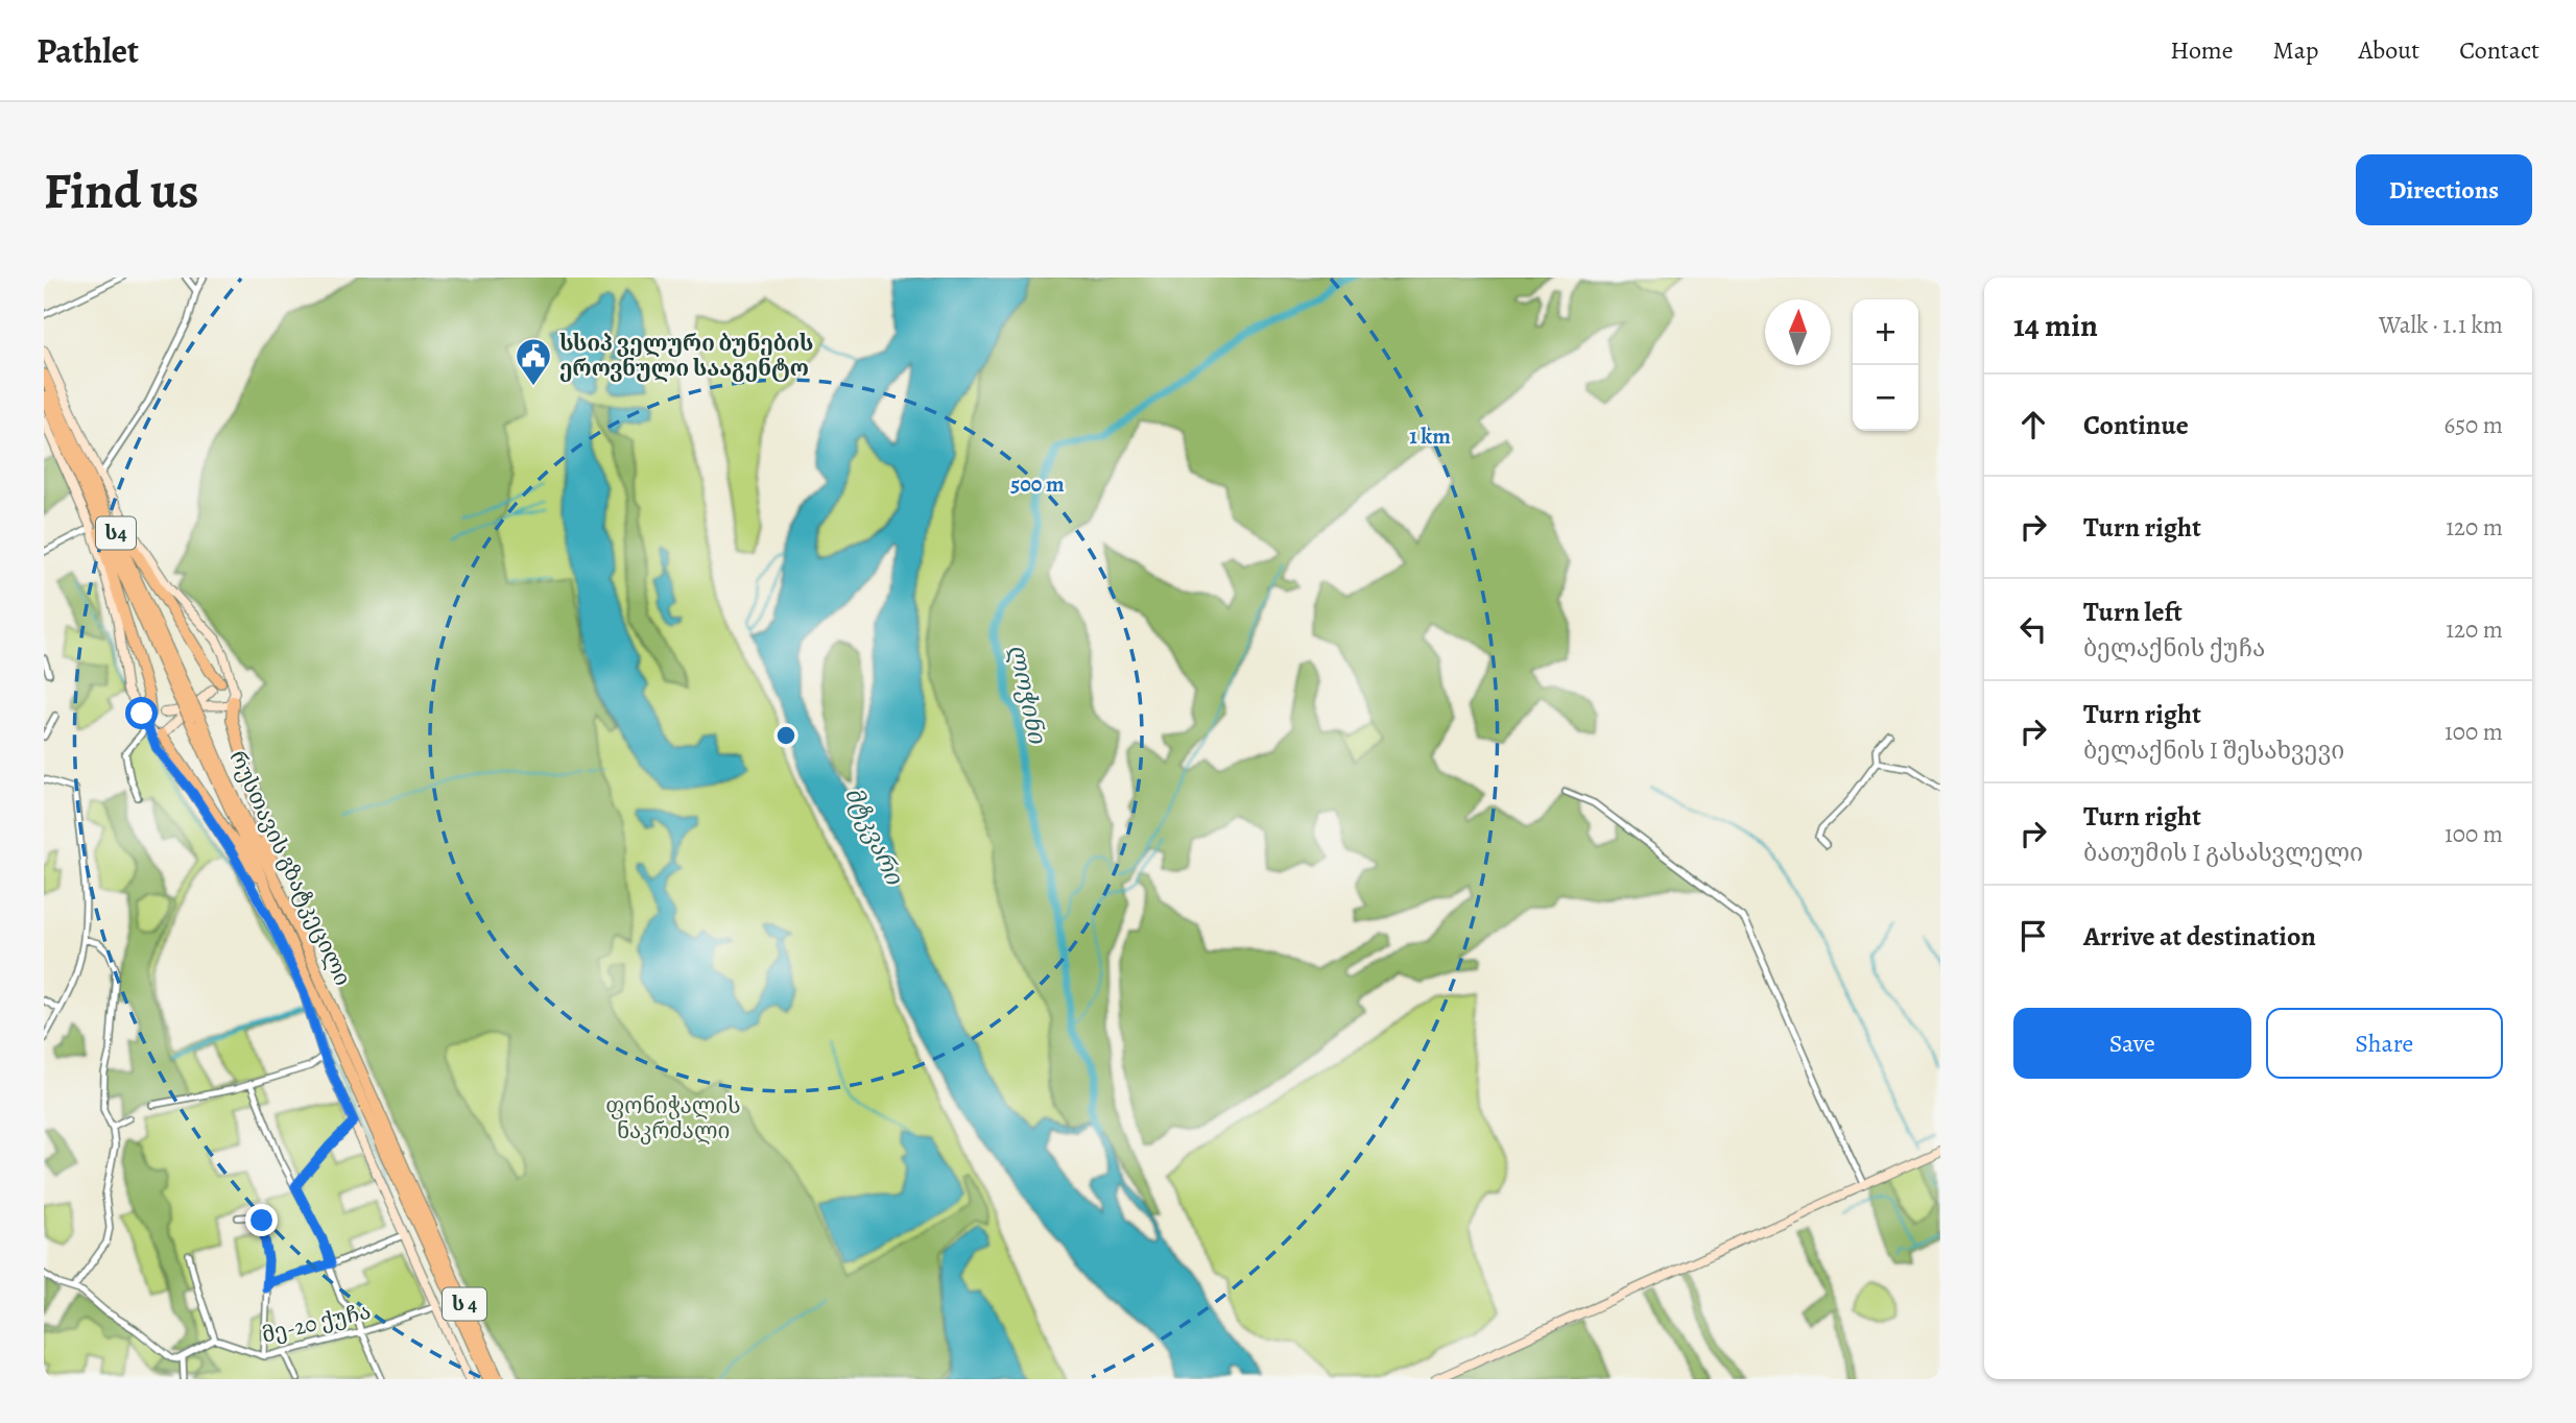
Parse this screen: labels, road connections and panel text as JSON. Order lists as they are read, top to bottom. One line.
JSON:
{"streets":{"highway":["ს4","რუსთავის გზატკეცილი","ს 4"],"street":["მე-20 ქუჩა"]},"water":["ლოჭინი","მტკვარი"],"parks":["ფონიჭალის ნაკრძალი"],"places":{"public building":["სსიპ ველური ბუნების ეროვნული სააგენტო"]},"north":"top","page":{"header":"Pathlet","nav":["Home","Map","About","Contact"],"buttons":["Directions",["Save","Share"]],"title":"Find us","heading":["14 min","Walk · 1.1 km"],"map_buttons":["+","−"],"list":[["Continue","650 m"],["Turn right","120 m"],["Turn left","ბელაქნის ქუჩა","120 m"],["Turn right","ბელაქნის I შესახვევი","100 m"],["Turn right","ბათუმის I გასასვლელი","100 m"],"Arrive at destination"]},"rings":["1 km","500 m"]}
